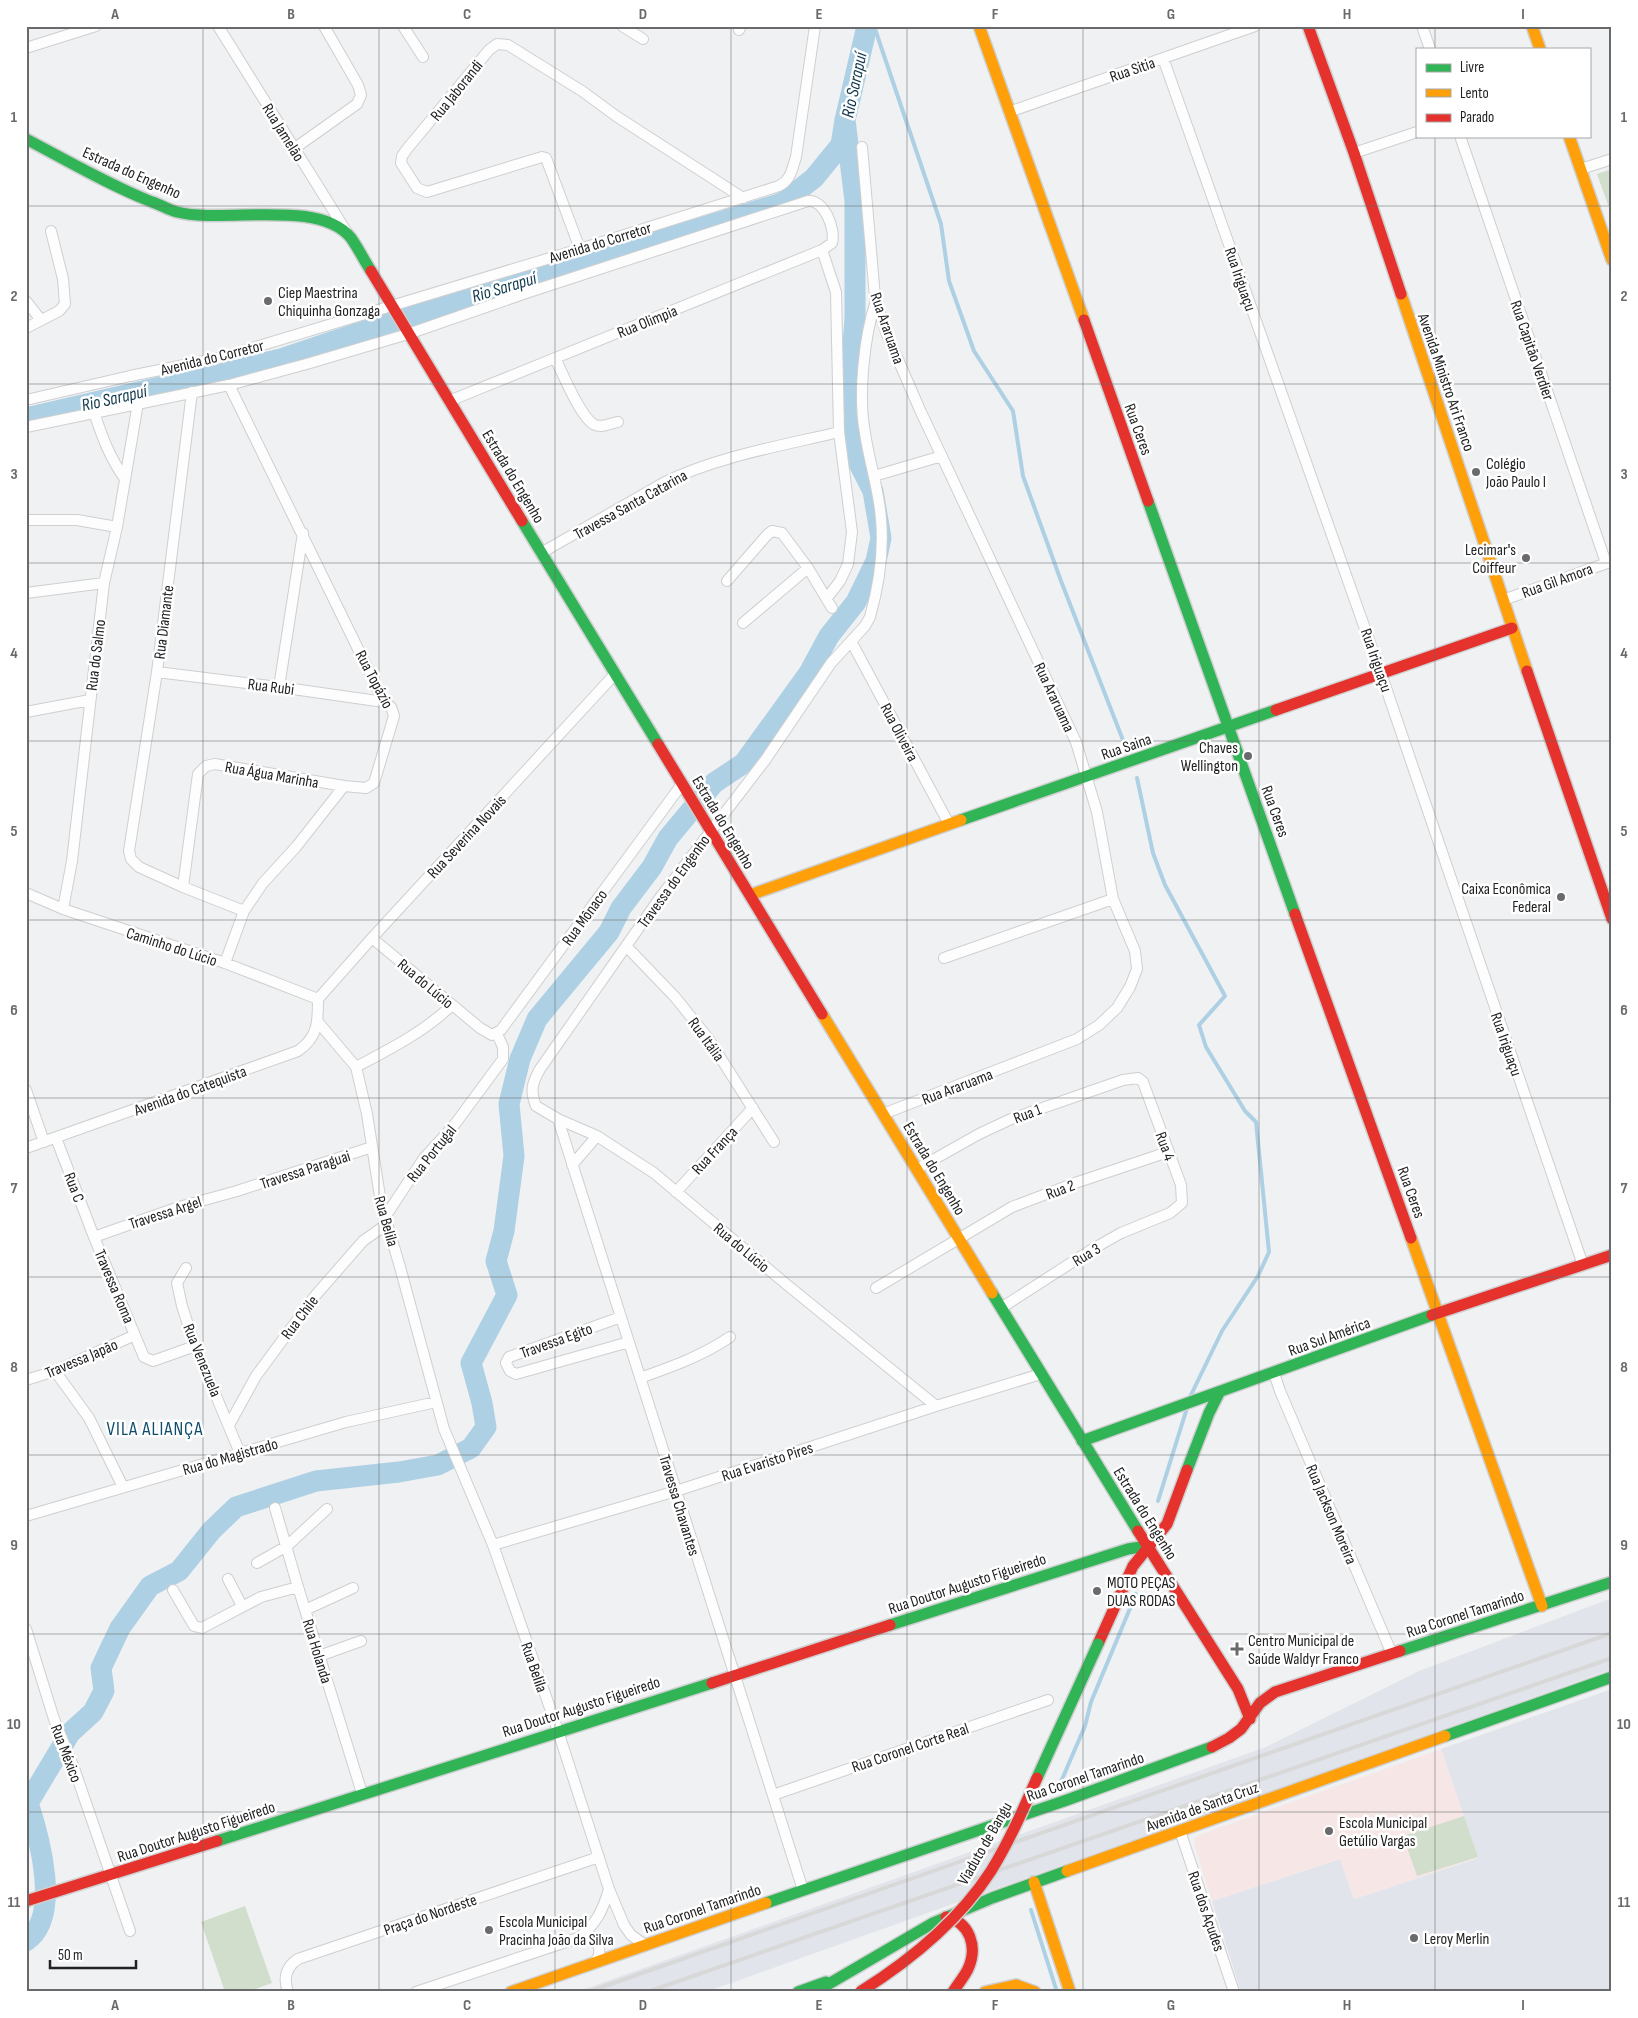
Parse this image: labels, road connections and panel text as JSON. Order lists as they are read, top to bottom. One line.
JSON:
{"streets":{"street":["Rua Sitia","Rua Jaborandi","Rua Jamelão","Estrada do Engenho","Avenida do Corretor","Rua Iriguaçu","Rua Olimpia","Rua Araruama","Rua Capitão Verdier","Avenida Ministro Ari Franco","Rua Ceres","Travessa Santa Catarina","Rua Gil Amora","Rua Diamante","Rua do Salmo","Rua Topázio","Rua Rubi","Rua Oliveira","Rua Saina","Rua Água Marinha","Rua Severina Novais","Travessa do Engenho","Rua Mônaco","Caminho do Lúcio","Rua do Lúcio","Rua Itália","Avenida do Catequista","Rua 1","Rua 4","Rua França","Rua Portugal","Travessa Paraguai","Rua C","Rua 2","Travessa Argel","Rua Belila","Rua 3","Travessa Roma","Rua Chile","Rua Sul América","Travessa Egito","Travessa Japão","Rua Venezuela","Rua do Magistrado","Rua Evaristo Pires","Travessa Chavantes","Rua Jackson Moreira","Rua Doutor Augusto Figueiredo","Rua Coronel Tamarindo","Rua Holanda","Rua Coronel Corte Real","Rua México","Avenida de Santa Cruz","Viaduto de Bangu","Rua dos Açudes","Praça do Nordeste"]},"crossings":[["Rua Sitia","Rua Iriguaçu"],["Rua Sitia","Rua Ceres"],["Rua Jaborandi","Avenida do Corretor"],["Rua Jamelão","Estrada do Engenho"],["Estrada do Engenho","Avenida do Corretor"],["Estrada do Engenho","Rua Olimpia"],["Estrada do Engenho","Rua Araruama"],["Estrada do Engenho","Travessa Santa Catarina"],["Estrada do Engenho","Rua Saina"],["Estrada do Engenho","Rua Severina Novais"],["Estrada do Engenho","Travessa do Engenho"],["Estrada do Engenho","Rua Mônaco"],["Estrada do Engenho","Rua 1"],["Estrada do Engenho","Rua 2"],["Estrada do Engenho","Rua 3"],["Estrada do Engenho","Rua Sul América"],["Estrada do Engenho","Rua Evaristo Pires"],["Estrada do Engenho","Rua Doutor Augusto Figueiredo"],["Estrada do Engenho","Rua Coronel Tamarindo"],["Estrada do Engenho","Viaduto de Bangu"],["Avenida do Corretor","Rua Olimpia"],["Avenida do Corretor","Rua Diamante"],["Avenida do Corretor","Rua do Salmo"],["Avenida do Corretor","Rua Topázio"],["Rua Iriguaçu","Rua Saina"],["Rua Iriguaçu","Rua Sul América"],["Rua Araruama","Rua Saina"],["Rua Araruama","Travessa do Engenho"],["Rua Capitão Verdier","Rua Gil Amora"],["Avenida Ministro Ari Franco","Rua Gil Amora"],["Avenida Ministro Ari Franco","Rua Saina"],["Rua Ceres","Rua Saina"],["Rua Ceres","Rua Sul América"],["Rua Ceres","Rua Coronel Tamarindo"],["Rua Diamante","Rua Rubi"],["Rua Diamante","Rua Água Marinha"],["Rua do Salmo","Caminho do Lúcio"],["Rua Topázio","Rua Rubi"],["Rua Topázio","Rua Água Marinha"],["Rua Oliveira","Rua Saina"],["Rua Oliveira","Travessa do Engenho"],["Rua Severina Novais","Caminho do Lúcio"],["Rua Severina Novais","Rua do Lúcio"],["Rua Severina Novais","Avenida do Catequista"],["Travessa do Engenho","Rua do Lúcio"],["Travessa do Engenho","Rua Itália"],["Rua Mônaco","Rua do Lúcio"],["Rua Mônaco","Rua Portugal"],["Caminho do Lúcio","Avenida do Catequista"],["Rua do Lúcio","Rua França"],["Rua do Lúcio","Rua Portugal"],["Rua do Lúcio","Rua Evaristo Pires"],["Rua do Lúcio","Travessa Chavantes"],["Rua Itália","Rua França"],["Avenida do Catequista","Rua C"],["Avenida do Catequista","Rua Belila"],["Rua 1","Rua 4"],["Rua 4","Rua 2"],["Rua 4","Rua 3"],["Rua Portugal","Rua Belila"],["Rua Portugal","Rua Chile"],["Travessa Paraguai","Travessa Argel"],["Travessa Paraguai","Rua Belila"],["Rua C","Travessa Argel"],["Rua C","Travessa Roma"],["Travessa Argel","Travessa Roma"],["Rua Belila","Rua Chile"],["Rua Belila","Rua do Magistrado"],["Rua Belila","Rua Evaristo Pires"],["Rua Belila","Rua Doutor Augusto Figueiredo"],["Rua Belila","Rua Coronel Tamarindo"],["Rua Belila","Praça do Nordeste"],["Travessa Roma","Travessa Japão"],["Travessa Roma","Rua Venezuela"],["Rua Chile","Rua Venezuela"],["Rua Sul América","Rua Jackson Moreira"],["Travessa Egito","Travessa Chavantes"],["Rua Venezuela","Rua do Magistrado"],["Rua Evaristo Pires","Travessa Chavantes"],["Travessa Chavantes","Rua Doutor Augusto Figueiredo"],["Travessa Chavantes","Rua Coronel Tamarindo"],["Travessa Chavantes","Rua Coronel Corte Real"],["Rua Jackson Moreira","Rua Coronel Tamarindo"],["Rua Doutor Augusto Figueiredo","Rua Holanda"],["Rua Doutor Augusto Figueiredo","Rua México"],["Rua Doutor Augusto Figueiredo","Viaduto de Bangu"],["Avenida de Santa Cruz","Rua dos Açudes"]],"districts":["VILA ALIANÇA"],"water":["Rio Sarapuí"],"places":{"other":["Ciep Maestrina Chiquinha Gonzaga","Colégio João Paulo I","Lecimar's Coiffeur","Chaves Wellington","Caixa Econômica Federal","MOTO PEÇAS DUAS RODAS","Escola Municipal Getúlio Vargas","Escola Municipal Pracinha João da Silva","Leroy Merlin"],"health":["Centro Municipal de Saúde Waldyr Franco"]},"legend":["Livre","Lento","Parado"],"scale_bar":"50 m","grid":{"columns":["A","B","C","D","E","F","G","H","I"],"rows":["1","2","3","4","5","6","7","8","9","10","11"]}}
